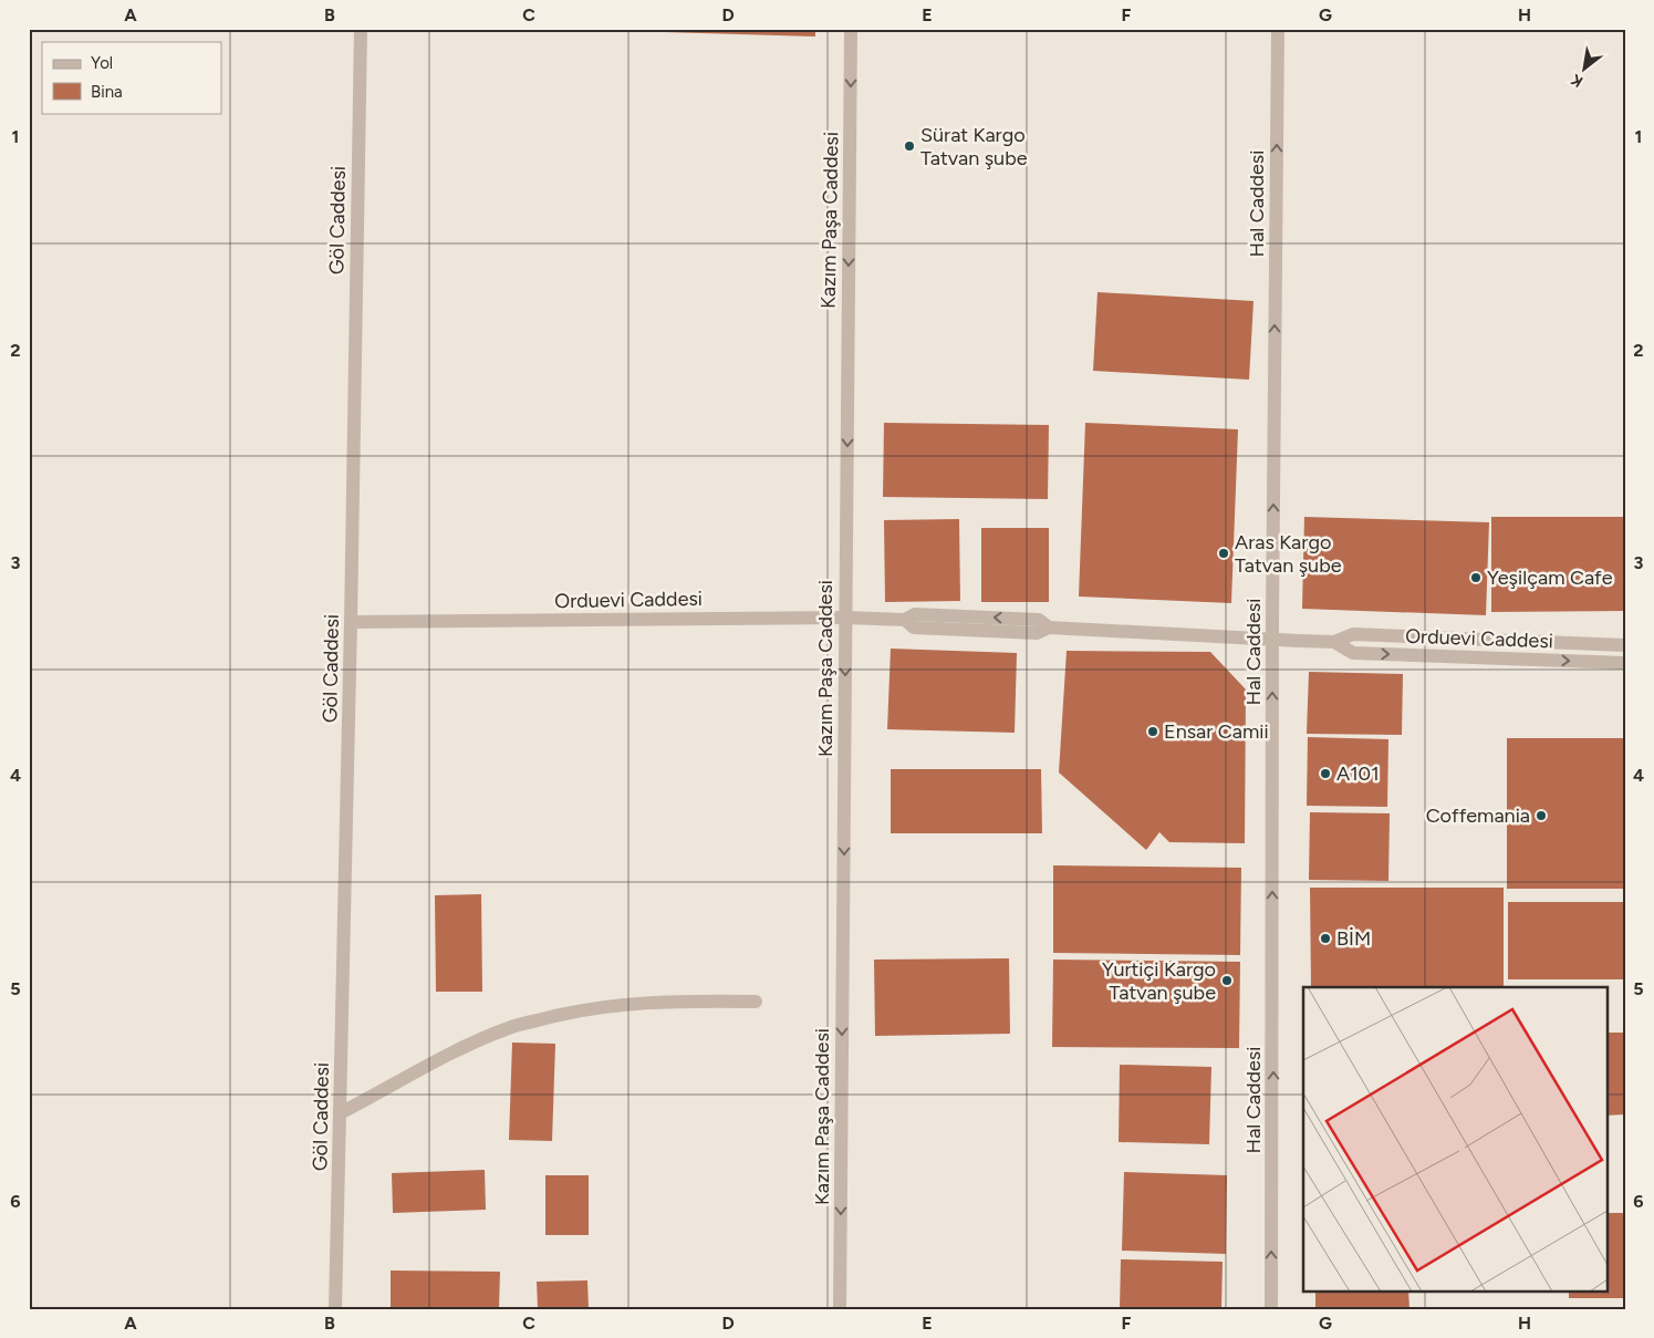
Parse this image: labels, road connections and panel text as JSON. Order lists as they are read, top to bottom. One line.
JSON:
{"streets":{"street":["Hal Caddesi","Göl Caddesi","Kazım Paşa Caddesi","Orduevi Caddesi"]},"crossings":[["Hal Caddesi","Orduevi Caddesi"],["Göl Caddesi","Orduevi Caddesi"],["Kazım Paşa Caddesi","Orduevi Caddesi"]],"one_way":["Hal Caddesi","Kazım Paşa Caddesi"],"places":["Sürat Kargo Tatvan şube","Aras Kargo Tatvan şube","Yeşilçam Cafe","Ensar Camii","A101","Coffemania","BİM","Yurtiçi Kargo Tatvan şube"],"legend":["Yol","Bina"],"north":"bottom left","grid":{"columns":["A","B","C","D","E","F","G","H"],"rows":["1","2","3","4","5","6"]}}
